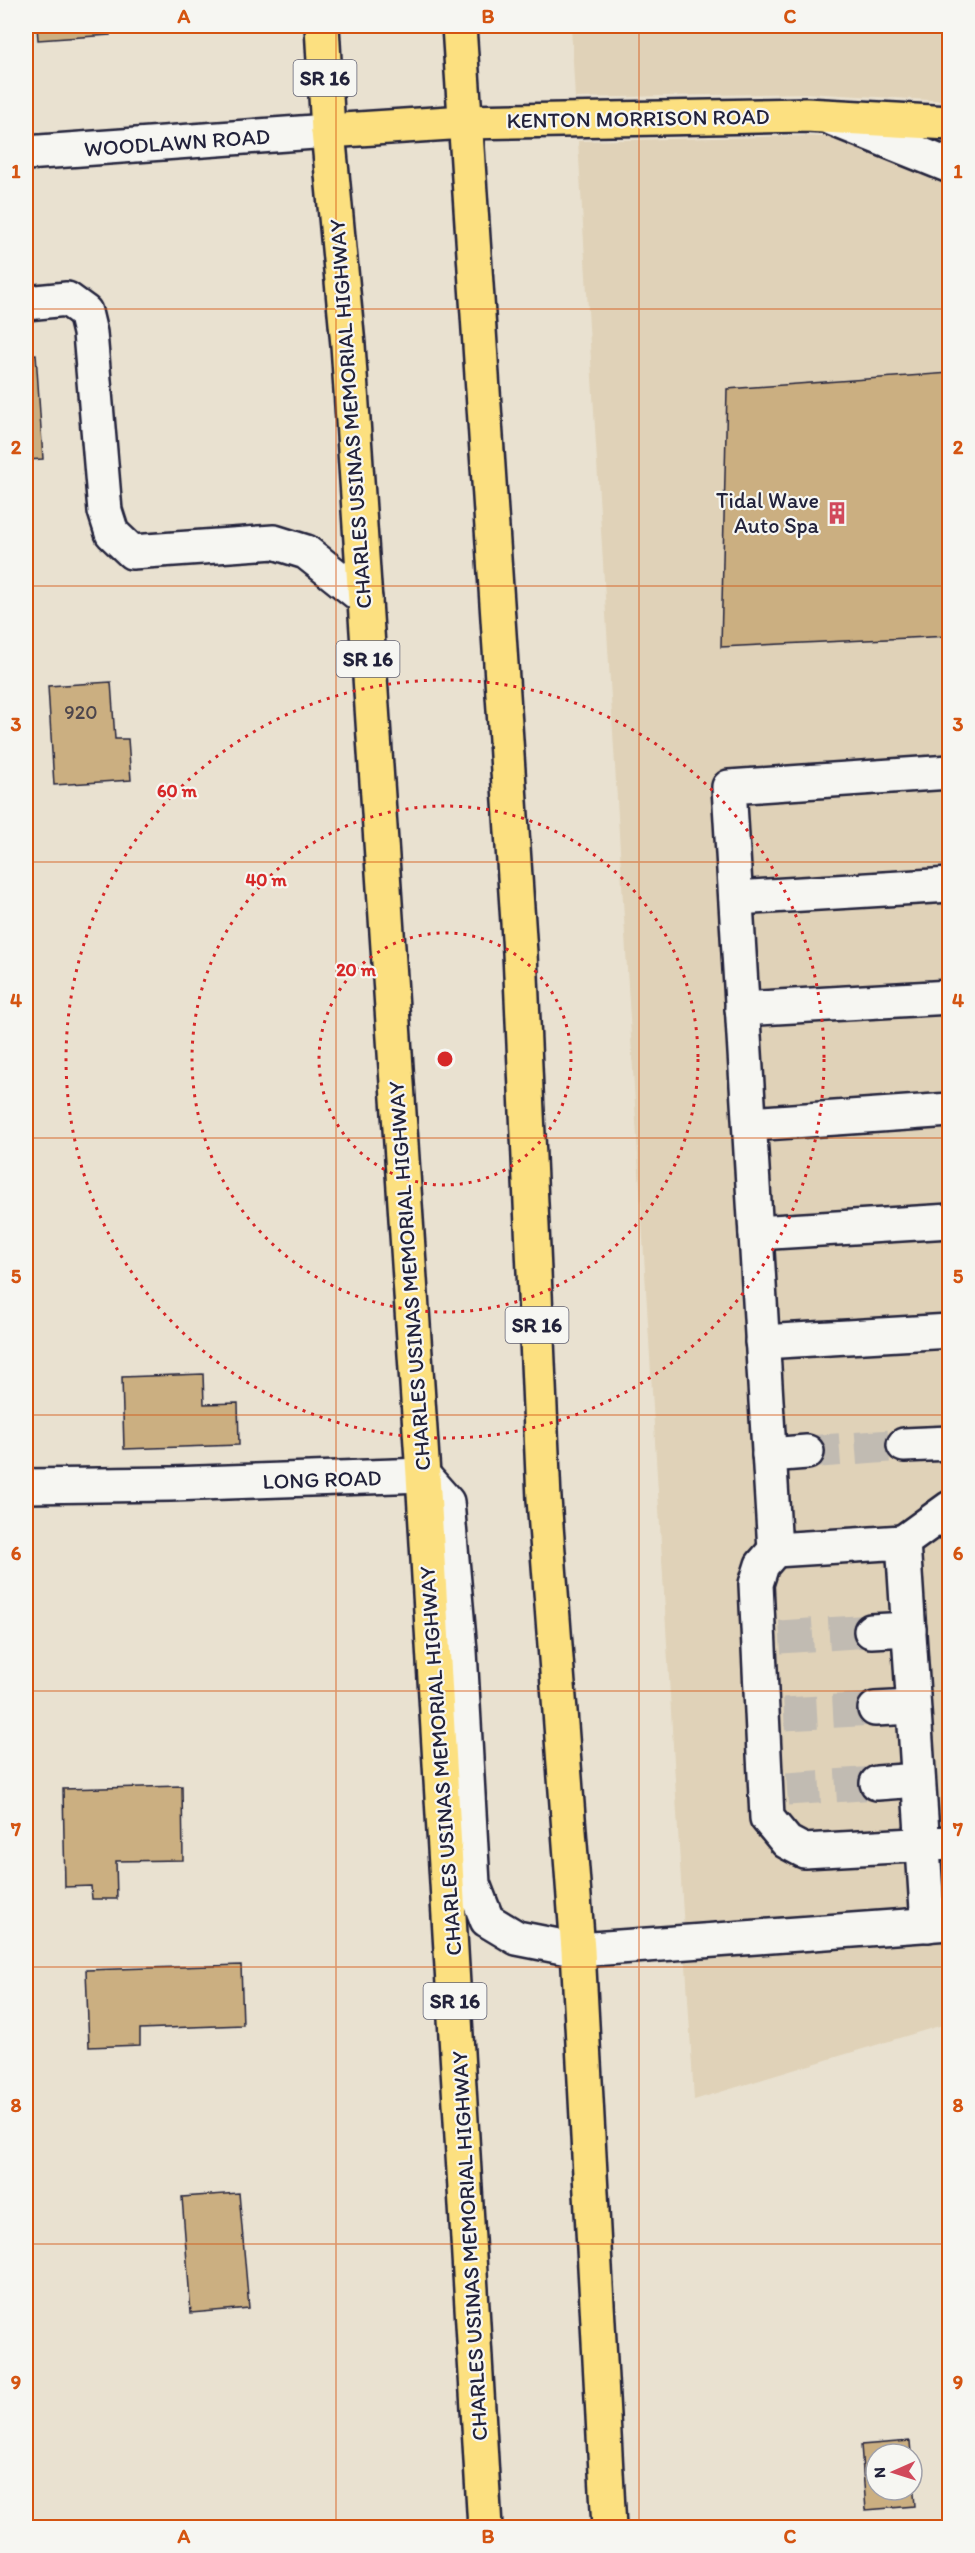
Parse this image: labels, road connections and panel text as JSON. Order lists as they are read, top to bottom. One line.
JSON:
{"streets":{"main road":["SR 16","KENTON MORRISON ROAD","CHARLES USINAS MEMORIAL HIGHWAY"],"street":["WOODLAWN ROAD","LONG ROAD"]},"crossings":[["SR 16","KENTON MORRISON ROAD"],["KENTON MORRISON ROAD","WOODLAWN ROAD"],["KENTON MORRISON ROAD","CHARLES USINAS MEMORIAL HIGHWAY"],["WOODLAWN ROAD","CHARLES USINAS MEMORIAL HIGHWAY"],["CHARLES USINAS MEMORIAL HIGHWAY","LONG ROAD"]],"places":{"building":["Tidal Wave Auto Spa"]},"house_numbers":["920"],"north":"left","grid":{"columns":["A","B","C"],"rows":["1","2","3","4","5","6","7","8","9"]},"rings":["60 m","40 m","20 m"]}
